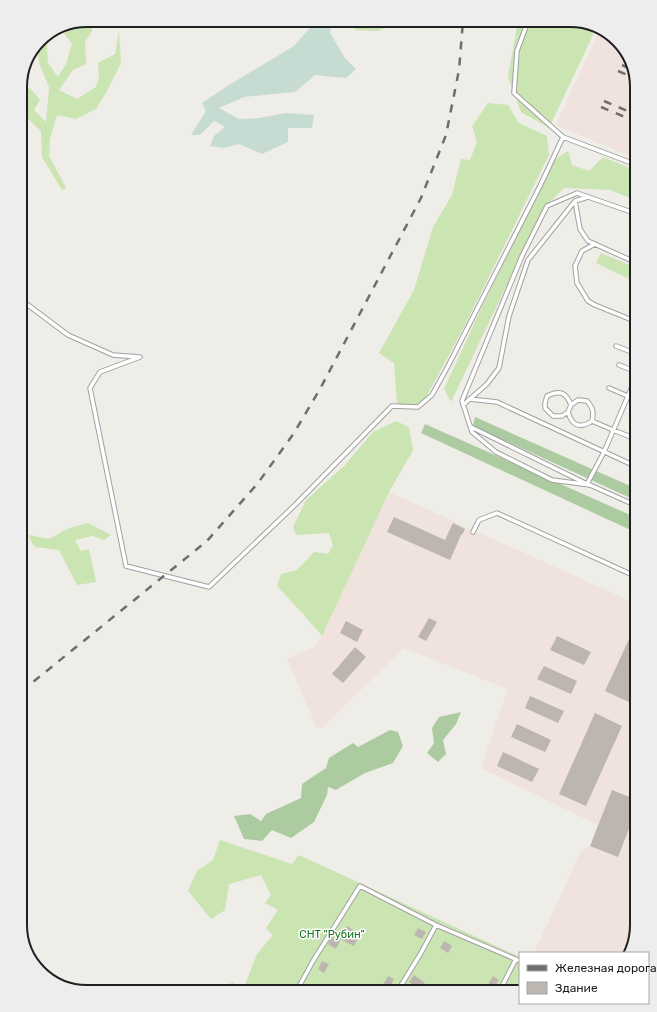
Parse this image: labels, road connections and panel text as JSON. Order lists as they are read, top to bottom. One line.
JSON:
{"parks":["СНТ \"Рубин\""],"legend":["Железная дорога","Здание"]}
